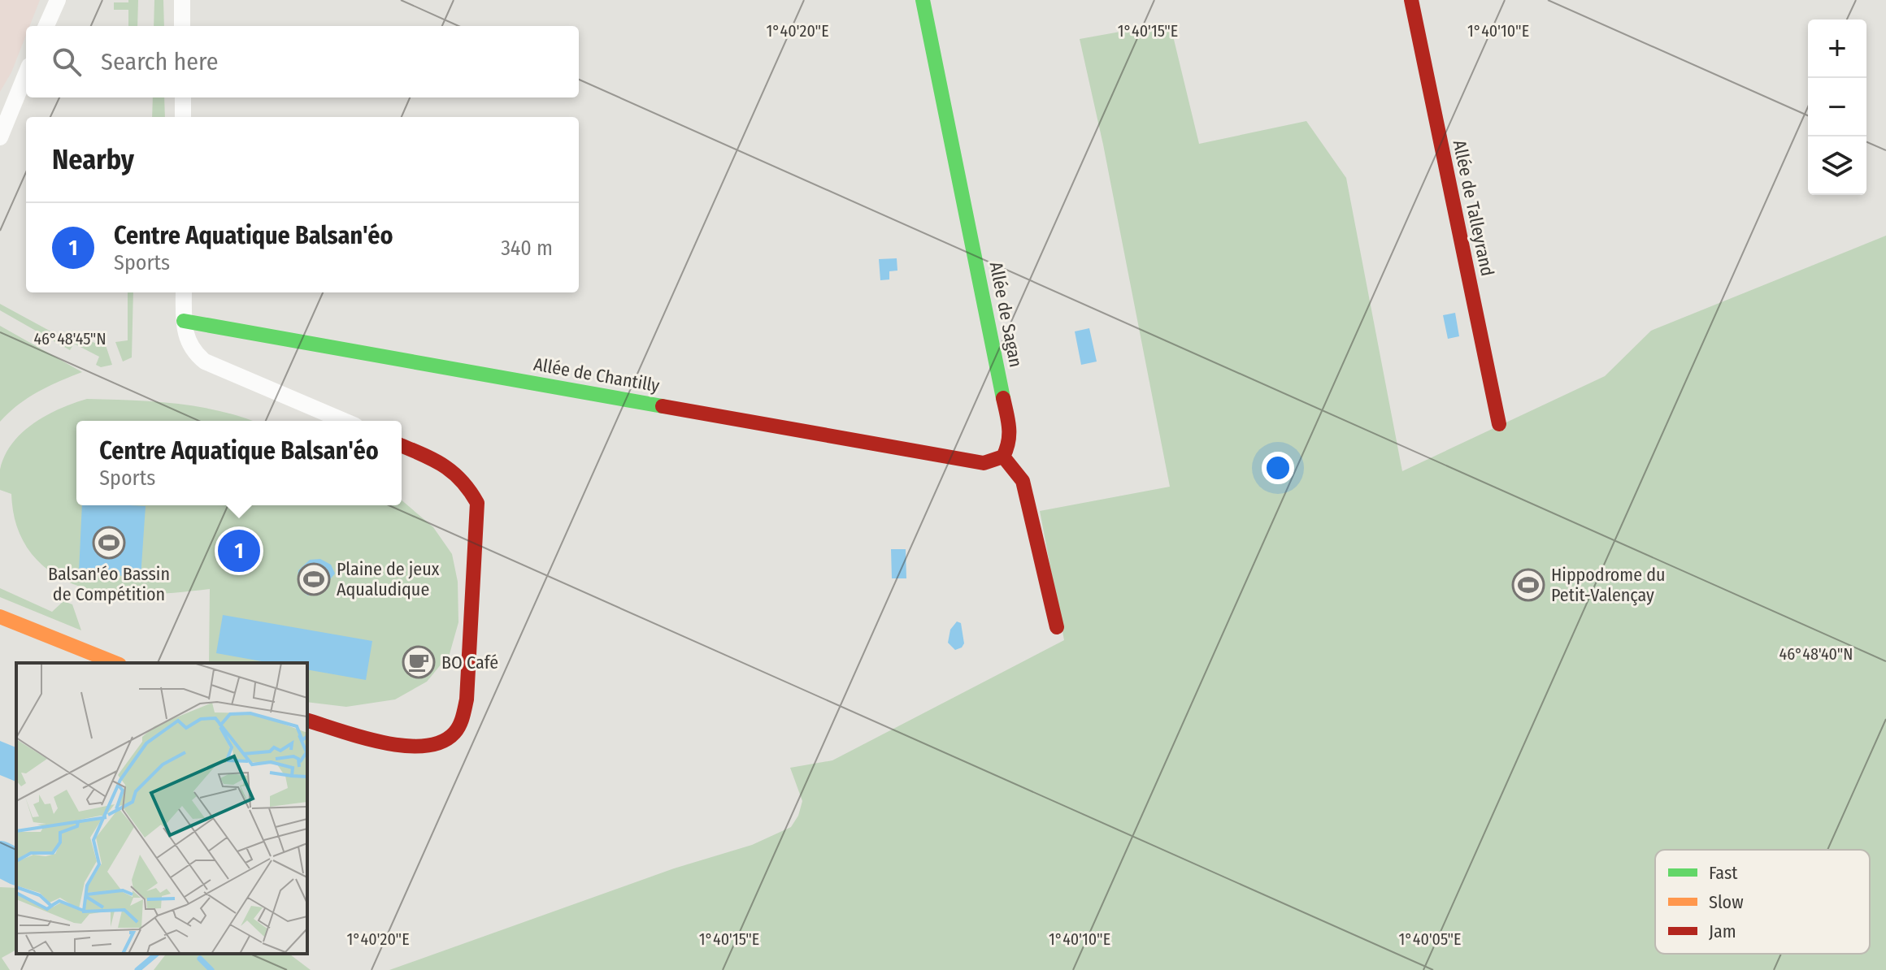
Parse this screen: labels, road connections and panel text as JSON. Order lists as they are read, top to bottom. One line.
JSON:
{"streets":{"street":["Allée de Talleyrand","Allée de Sagan","Allée de Chantilly"]},"crossings":[["Allée de Sagan","Allée de Chantilly"]],"places":{"sports":["Balsan'éo Bassin de Compétition","Plaine de jeux Aqualudique","Hippodrome du Petit-Valençay"],"cafe":["BO Café"]},"legend":["Fast","Slow","Jam"],"page":{"map_buttons":["+","−"],"search":"Search here","heading":"Nearby","list":[{"mark":"1","name":"Centre Aquatique Balsan'éo","note":"Sports","value":"340 m"}],"popup":["Centre Aquatique Balsan'éo","Sports"],"pins":"1"},"coordinates":["1°40'20\"E","1°40'15\"E","1°40'10\"E","46°48'45\"N","46°48'40\"N","1°40'05\"E"]}
